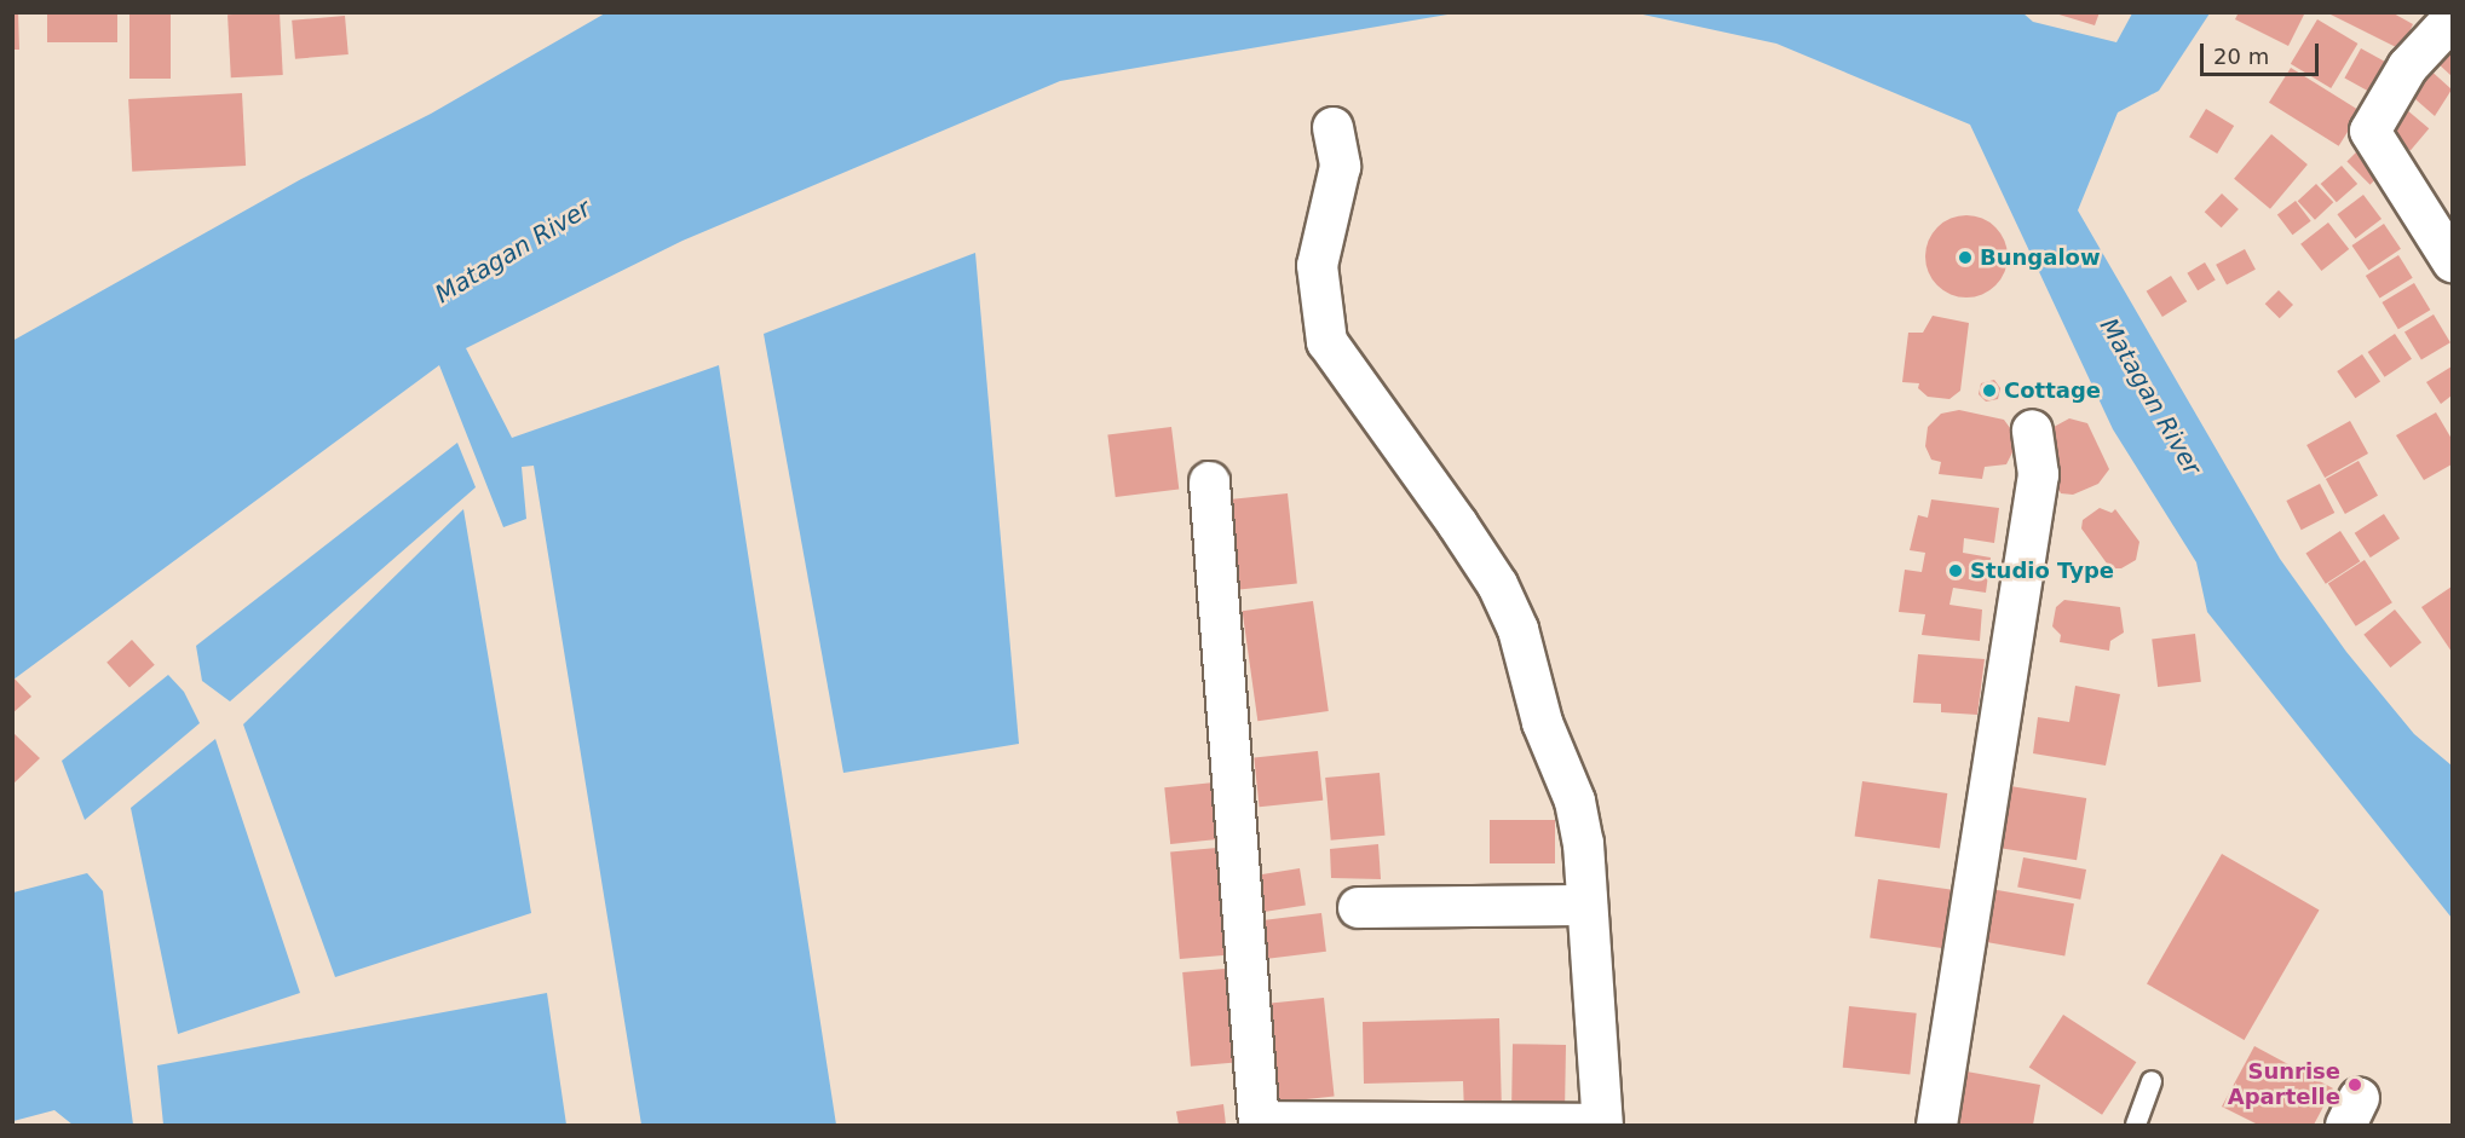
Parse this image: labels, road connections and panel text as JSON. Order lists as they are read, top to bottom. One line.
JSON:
{"water":["Matagan River"],"places":["Bungalow","Cottage","Studio Type","Sunrise Apartelle"],"scale_bar":"20 m"}
